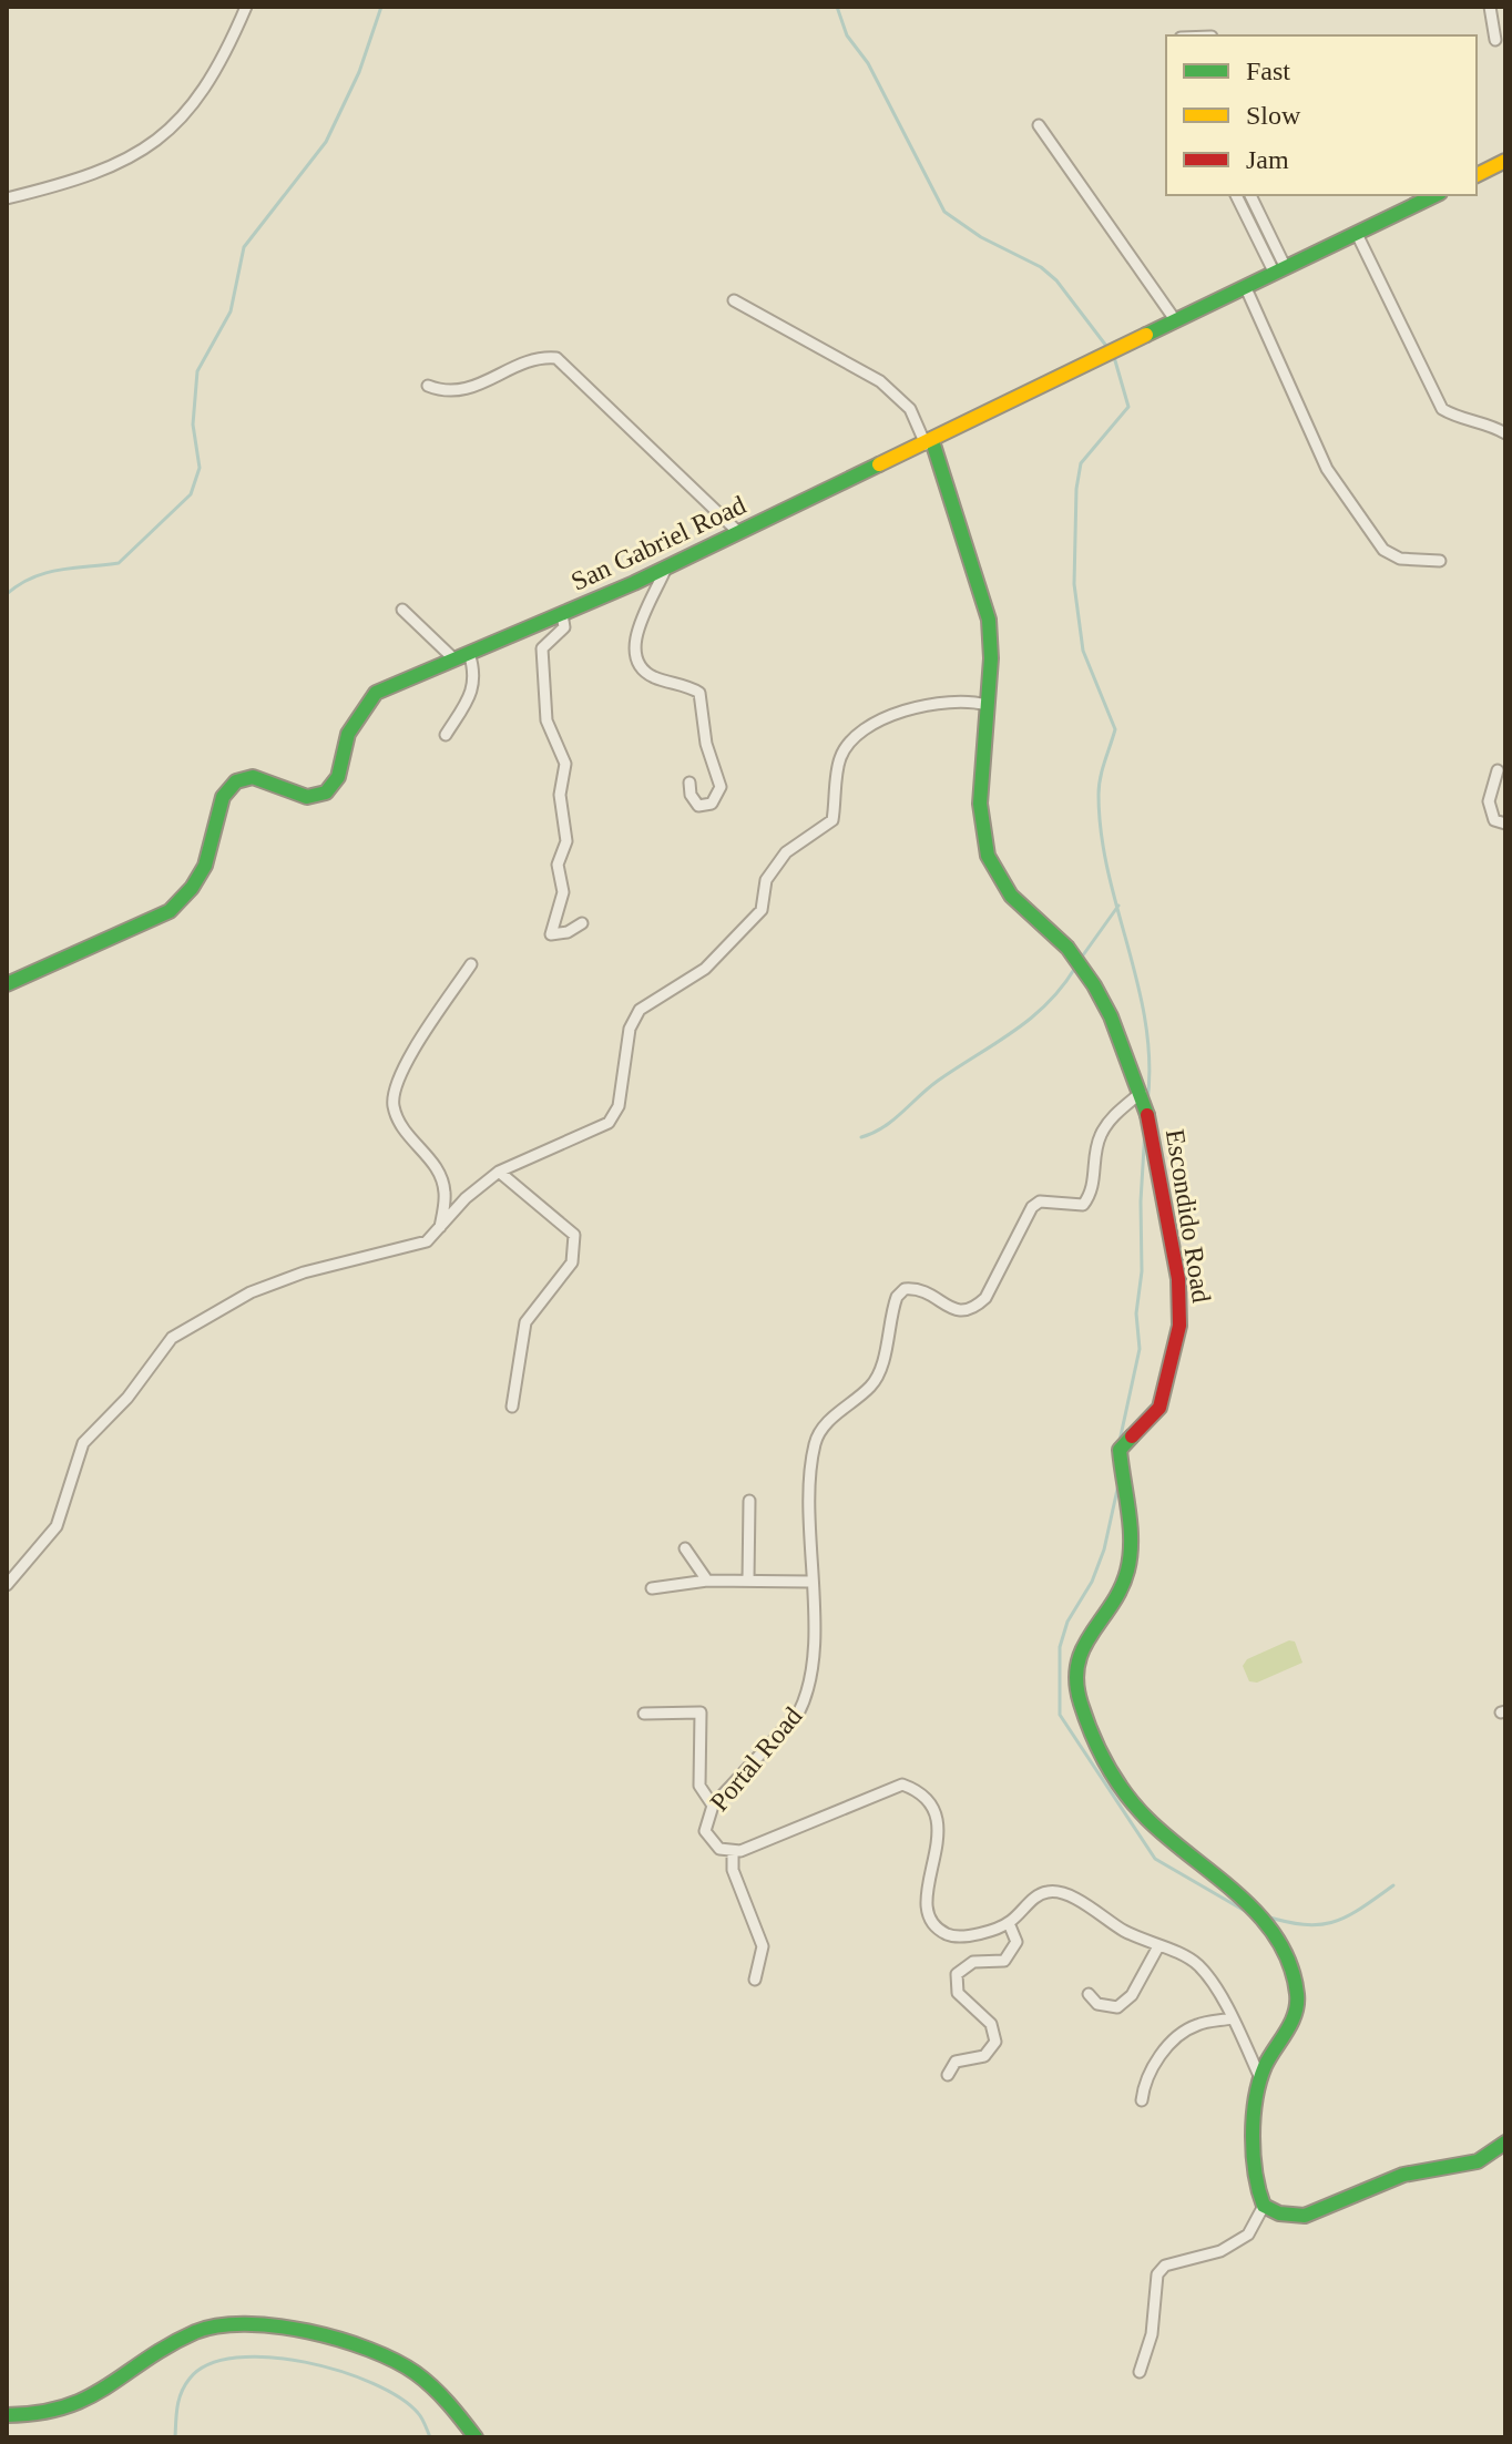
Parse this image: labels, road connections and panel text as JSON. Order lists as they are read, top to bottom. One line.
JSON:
{"streets":{"street":["San Gabriel Road","Escondido Road","Portal Road"]},"crossings":[["San Gabriel Road","Escondido Road"],["Escondido Road","Portal Road"]],"legend":["Fast","Slow","Jam"]}
